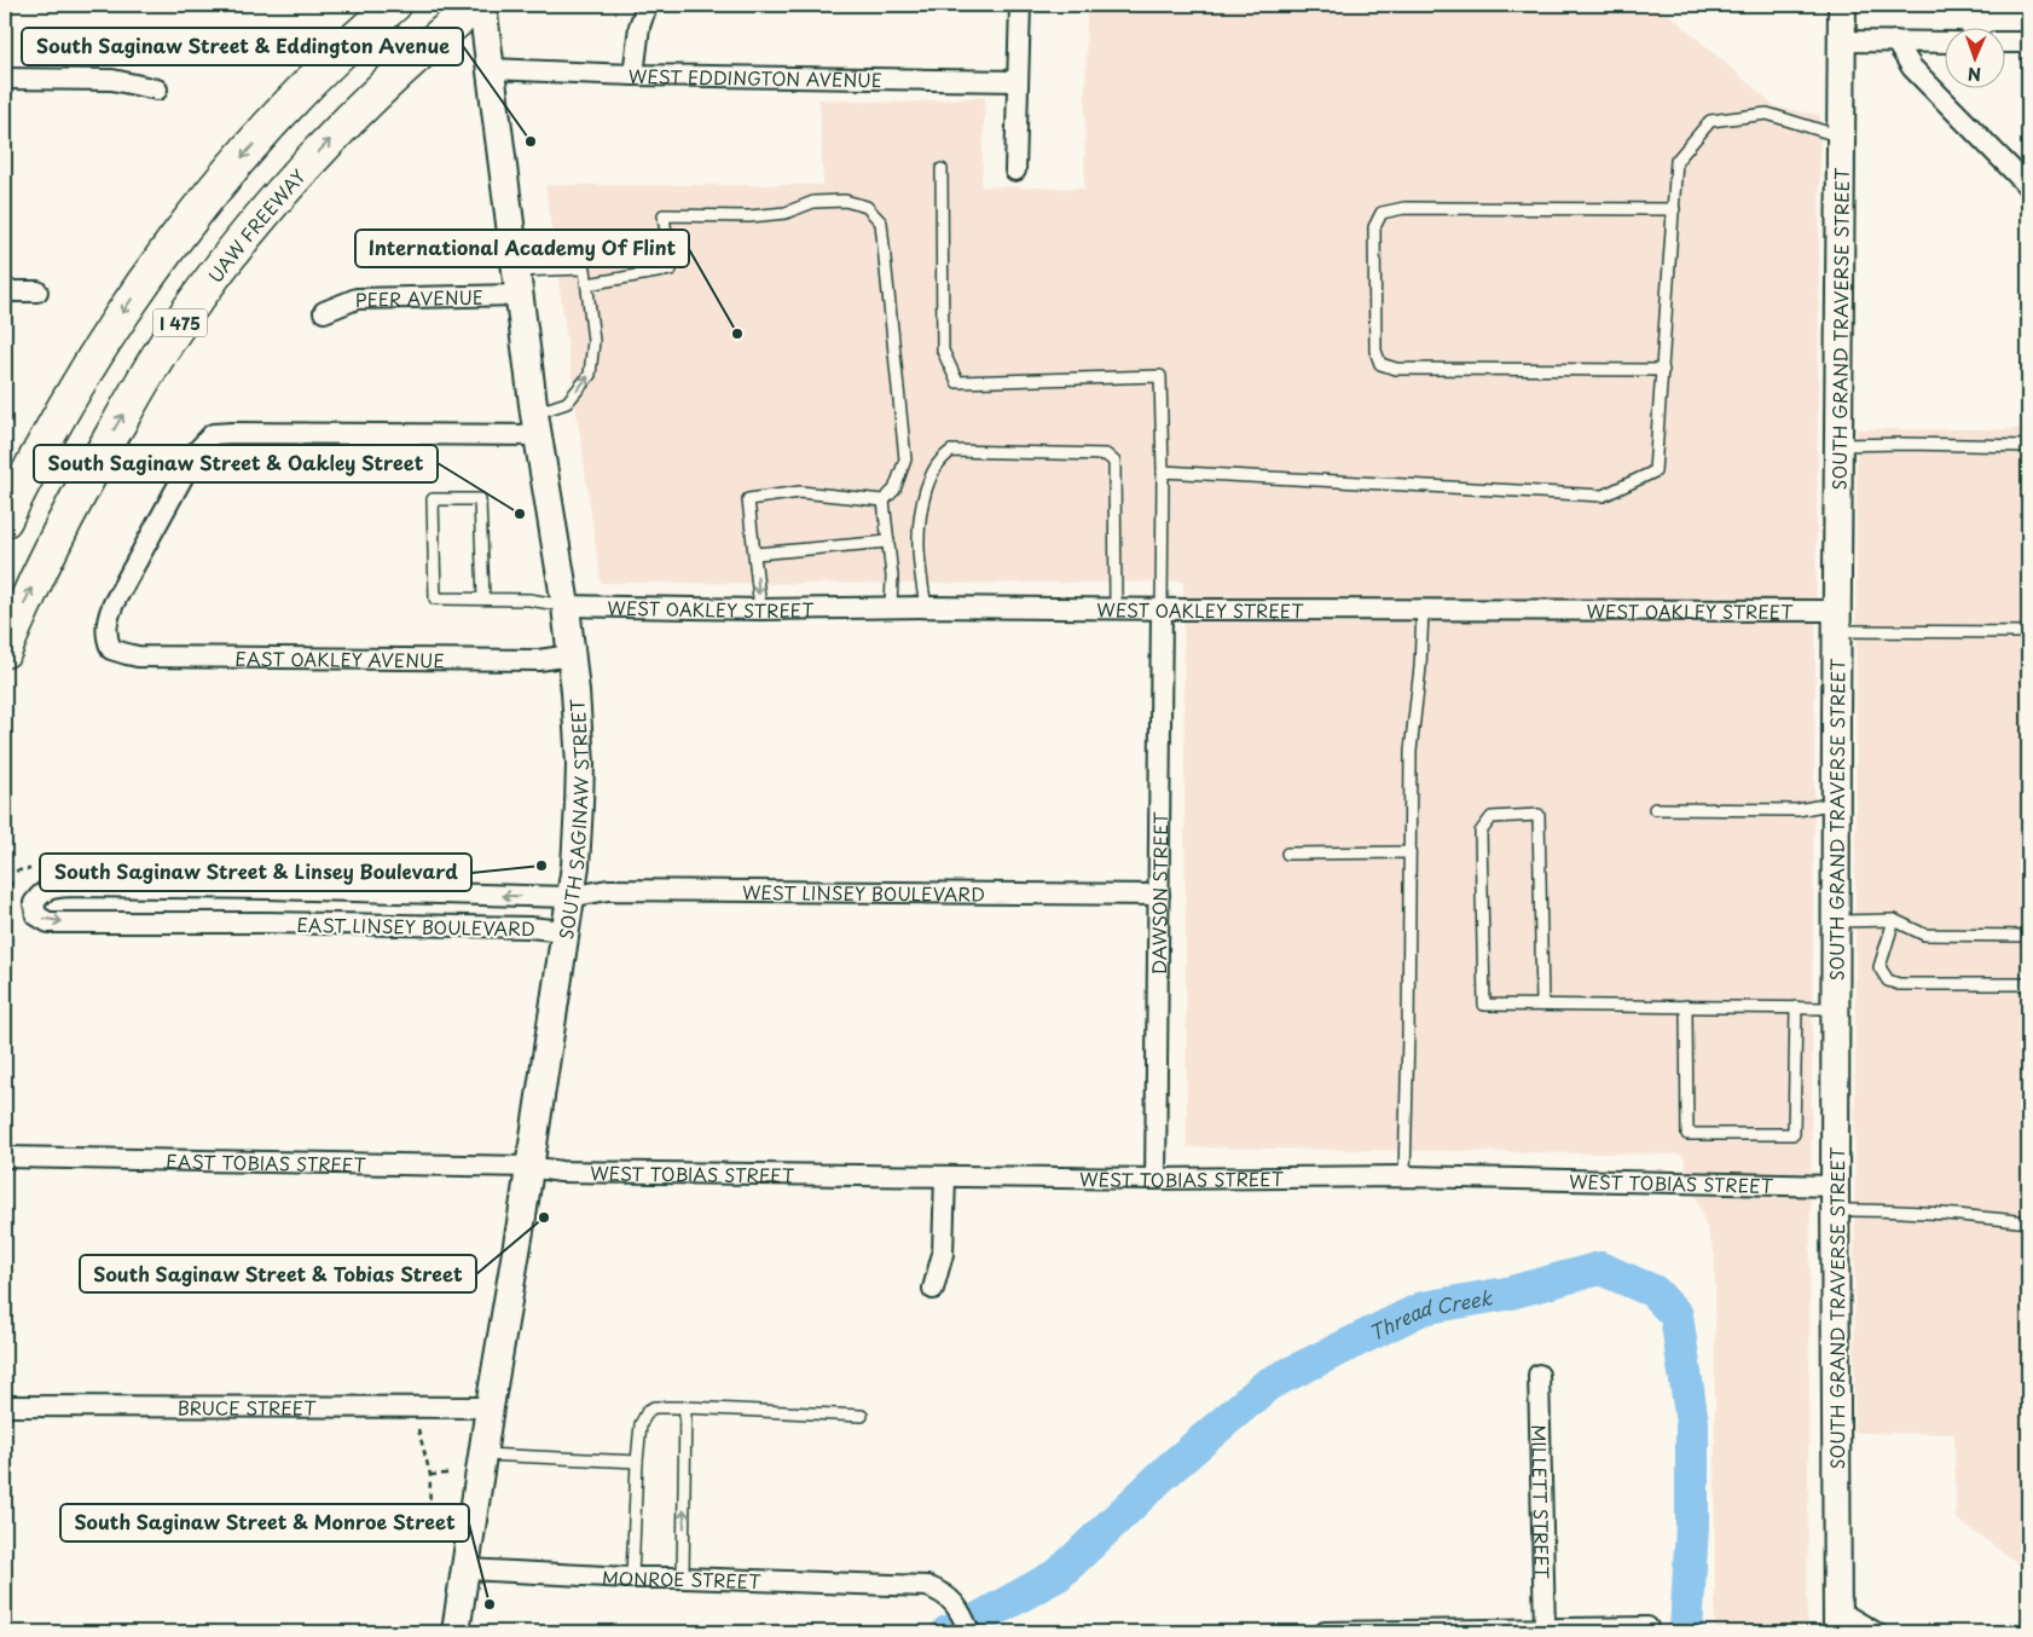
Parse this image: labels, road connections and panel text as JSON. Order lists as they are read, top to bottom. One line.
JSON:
{"streets":{"highway":["UAW FREEWAY","I 475"],"main road":["SOUTH GRAND TRAVERSE STREET","SOUTH SAGINAW STREET"],"street":["WEST EDDINGTON AVENUE","PEER AVENUE","WEST OAKLEY STREET","EAST OAKLEY AVENUE","WEST LINSEY BOULEVARD","DAWSON STREET","EAST LINSEY BOULEVARD","EAST TOBIAS STREET","WEST TOBIAS STREET","BRUCE STREET","MILLETT STREET","MONROE STREET"]},"crossings":[["WEST EDDINGTON AVENUE","SOUTH SAGINAW STREET"],["PEER AVENUE","SOUTH SAGINAW STREET"],["SOUTH GRAND TRAVERSE STREET","WEST OAKLEY STREET"],["SOUTH GRAND TRAVERSE STREET","WEST TOBIAS STREET"],["WEST OAKLEY STREET","SOUTH SAGINAW STREET"],["WEST OAKLEY STREET","DAWSON STREET"],["EAST OAKLEY AVENUE","SOUTH SAGINAW STREET"],["SOUTH SAGINAW STREET","WEST LINSEY BOULEVARD"],["SOUTH SAGINAW STREET","EAST LINSEY BOULEVARD"],["SOUTH SAGINAW STREET","EAST TOBIAS STREET"],["SOUTH SAGINAW STREET","WEST TOBIAS STREET"],["SOUTH SAGINAW STREET","BRUCE STREET"],["SOUTH SAGINAW STREET","MONROE STREET"],["WEST LINSEY BOULEVARD","DAWSON STREET"],["WEST LINSEY BOULEVARD","EAST LINSEY BOULEVARD"],["DAWSON STREET","WEST TOBIAS STREET"],["EAST TOBIAS STREET","WEST TOBIAS STREET"]],"water":["Thread Creek"],"places":["South Saginaw Street & Eddington Avenue","International Academy Of Flint","South Saginaw Street & Oakley Street","South Saginaw Street & Linsey Boulevard","South Saginaw Street & Tobias Street","South Saginaw Street & Monroe Street"],"north":"bottom"}
